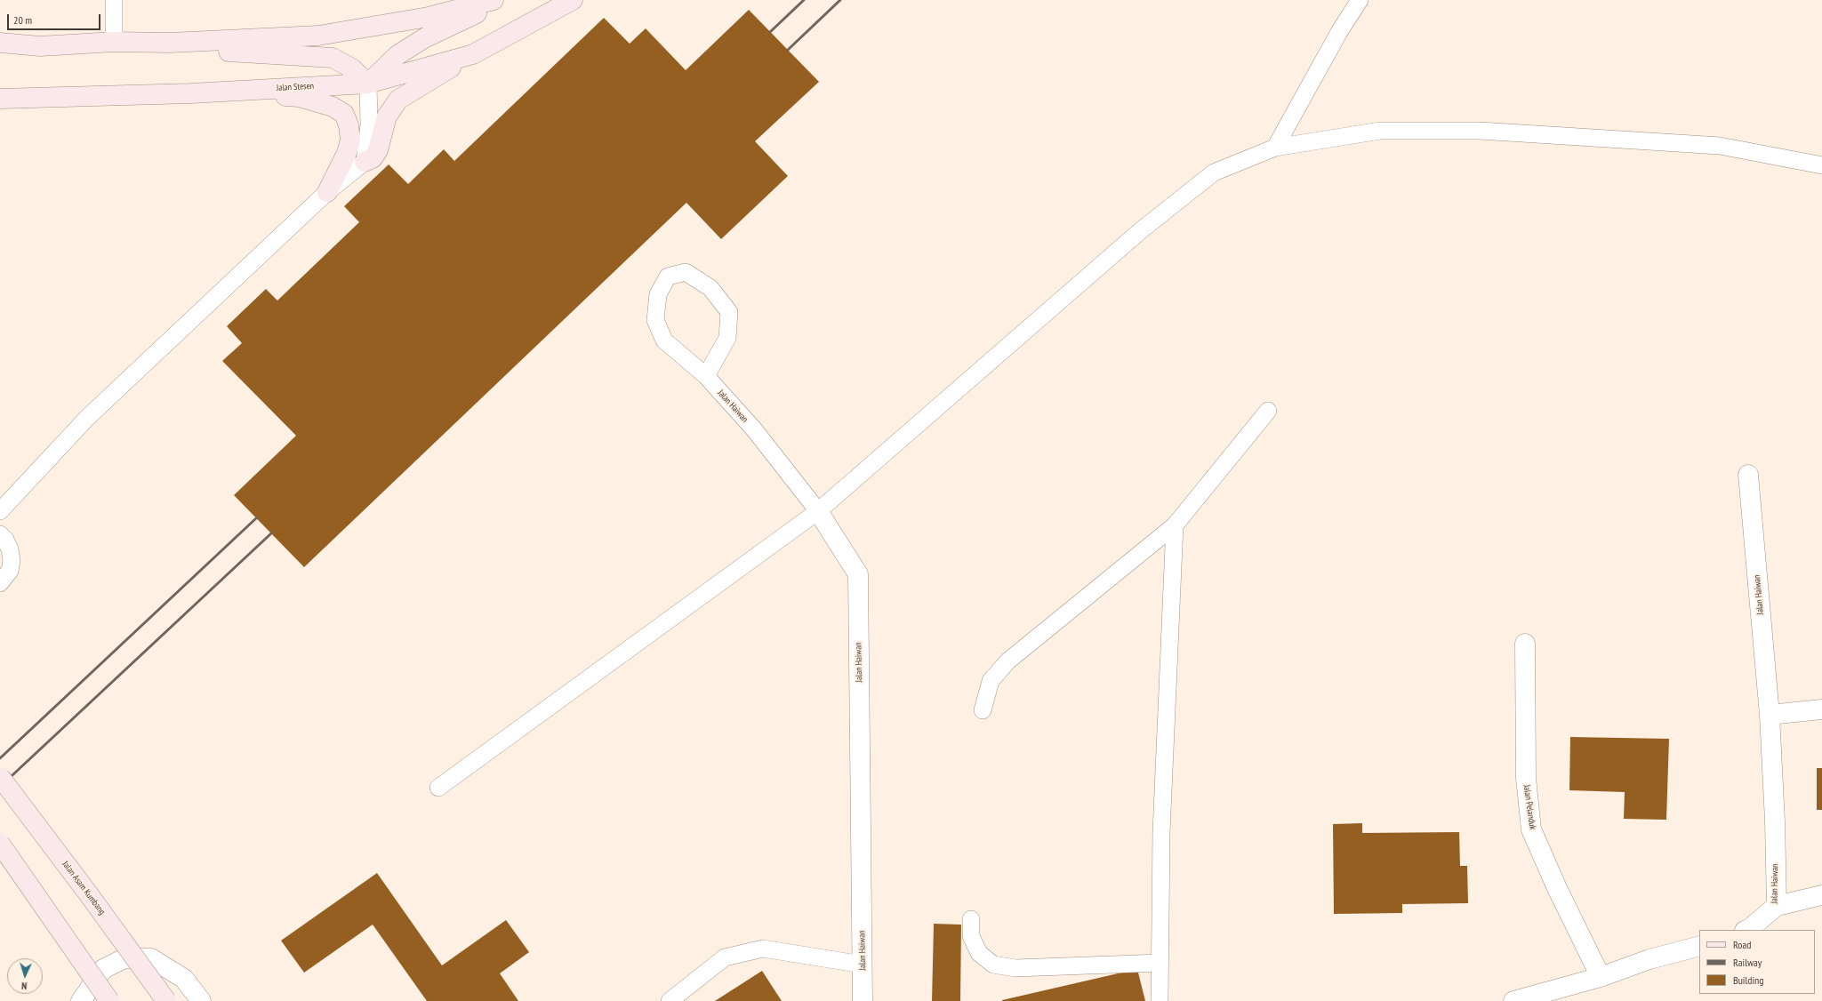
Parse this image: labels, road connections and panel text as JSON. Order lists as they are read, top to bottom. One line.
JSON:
{"streets":{"main road":["Jalan Stesen","Jalan Asam Kumbang"],"street":["Jalan Haiwan","Jalan Pelanduk"]},"legend":["Road","Railway","Building"],"scale_bar":"20 m","north":"bottom"}
